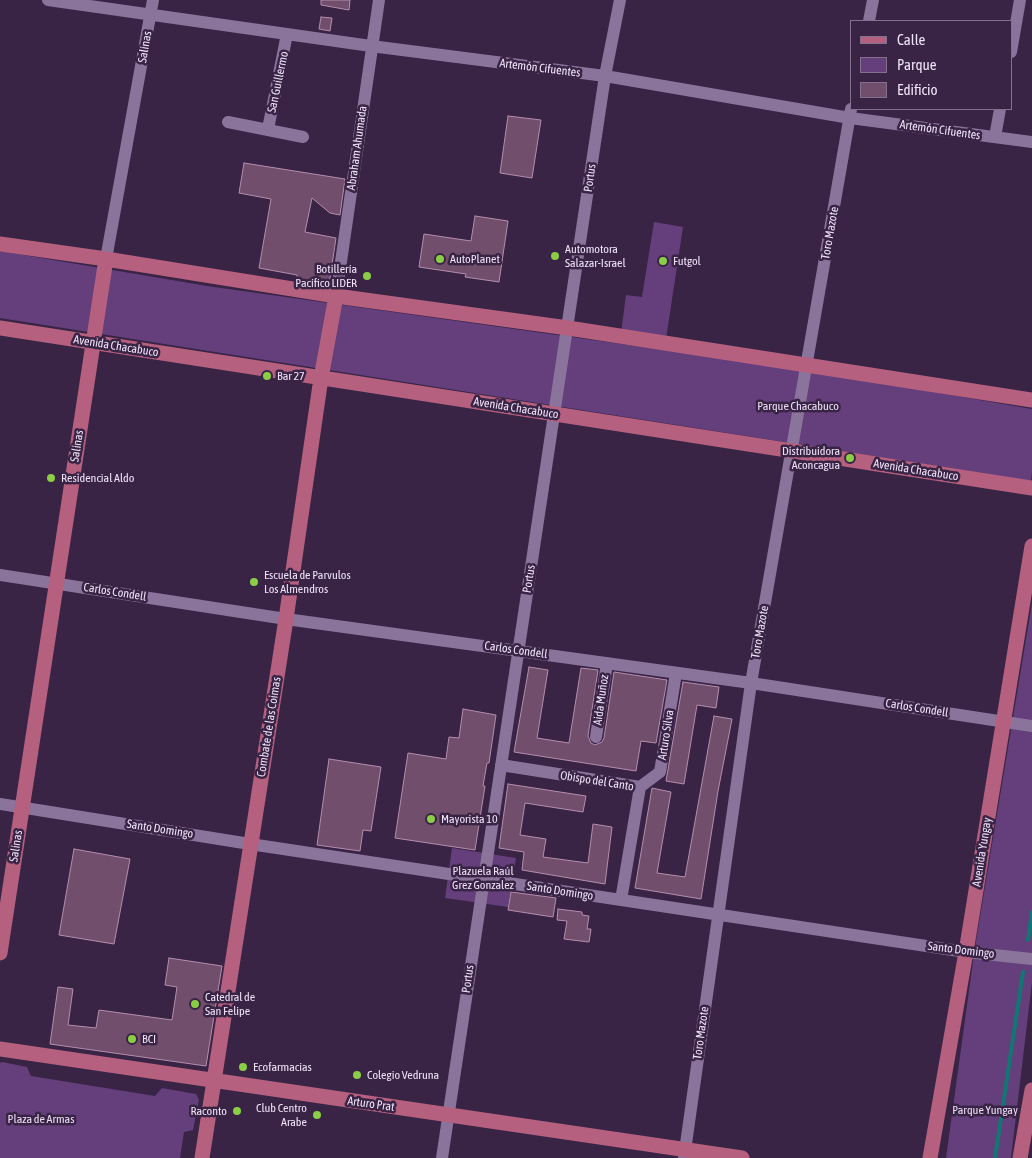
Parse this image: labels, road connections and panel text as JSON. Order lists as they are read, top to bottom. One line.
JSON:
{"streets":{"main road":["Salinas","Avenida Chacabuco","Combate de las Coimas","Avenida Yungay","Arturo Prat"],"street":["Artemón Cifuentes","San Guillermo","Abraham Ahumada","Portus","Toro Mazote","Carlos Condell","Aida Muñoz","Arturo Silva","Obispo del Canto","Santo Domingo"]},"crossings":[["Salinas","Artemón Cifuentes"],["Salinas","Avenida Chacabuco"],["Salinas","Carlos Condell"],["Salinas","Santo Domingo"],["Artemón Cifuentes","San Guillermo"],["Artemón Cifuentes","Abraham Ahumada"],["Artemón Cifuentes","Portus"],["Artemón Cifuentes","Toro Mazote"],["Abraham Ahumada","Combate de las Coimas"],["Portus","Avenida Chacabuco"],["Portus","Carlos Condell"],["Portus","Obispo del Canto"],["Portus","Santo Domingo"],["Portus","Arturo Prat"],["Toro Mazote","Avenida Chacabuco"],["Toro Mazote","Carlos Condell"],["Toro Mazote","Santo Domingo"],["Toro Mazote","Arturo Prat"],["Avenida Chacabuco","Combate de las Coimas"],["Carlos Condell","Aida Muñoz"],["Carlos Condell","Combate de las Coimas"],["Carlos Condell","Arturo Silva"],["Carlos Condell","Avenida Yungay"],["Combate de las Coimas","Santo Domingo"],["Combate de las Coimas","Arturo Prat"],["Arturo Silva","Obispo del Canto"],["Obispo del Canto","Santo Domingo"],["Santo Domingo","Avenida Yungay"]],"parks":["Parque Chacabuco","Plazuela Raúl Grez Gonzalez","Parque Yungay","Plaza de Armas"],"places":["Automotora Salazar-Israel","AutoPlanet","Futgol","Botillería Pacífico LIDER","Bar 27","Distribuidora Aconcagua","Residencial Aldo","Escuela de Parvulos Los Almendros","Mayorista 10","Catedral de San Felipe","BCI","Ecofarmacias","Colegio Vedruna","Raconto","Club Centro Arabe"],"legend":["Calle","Parque","Edificio"]}
